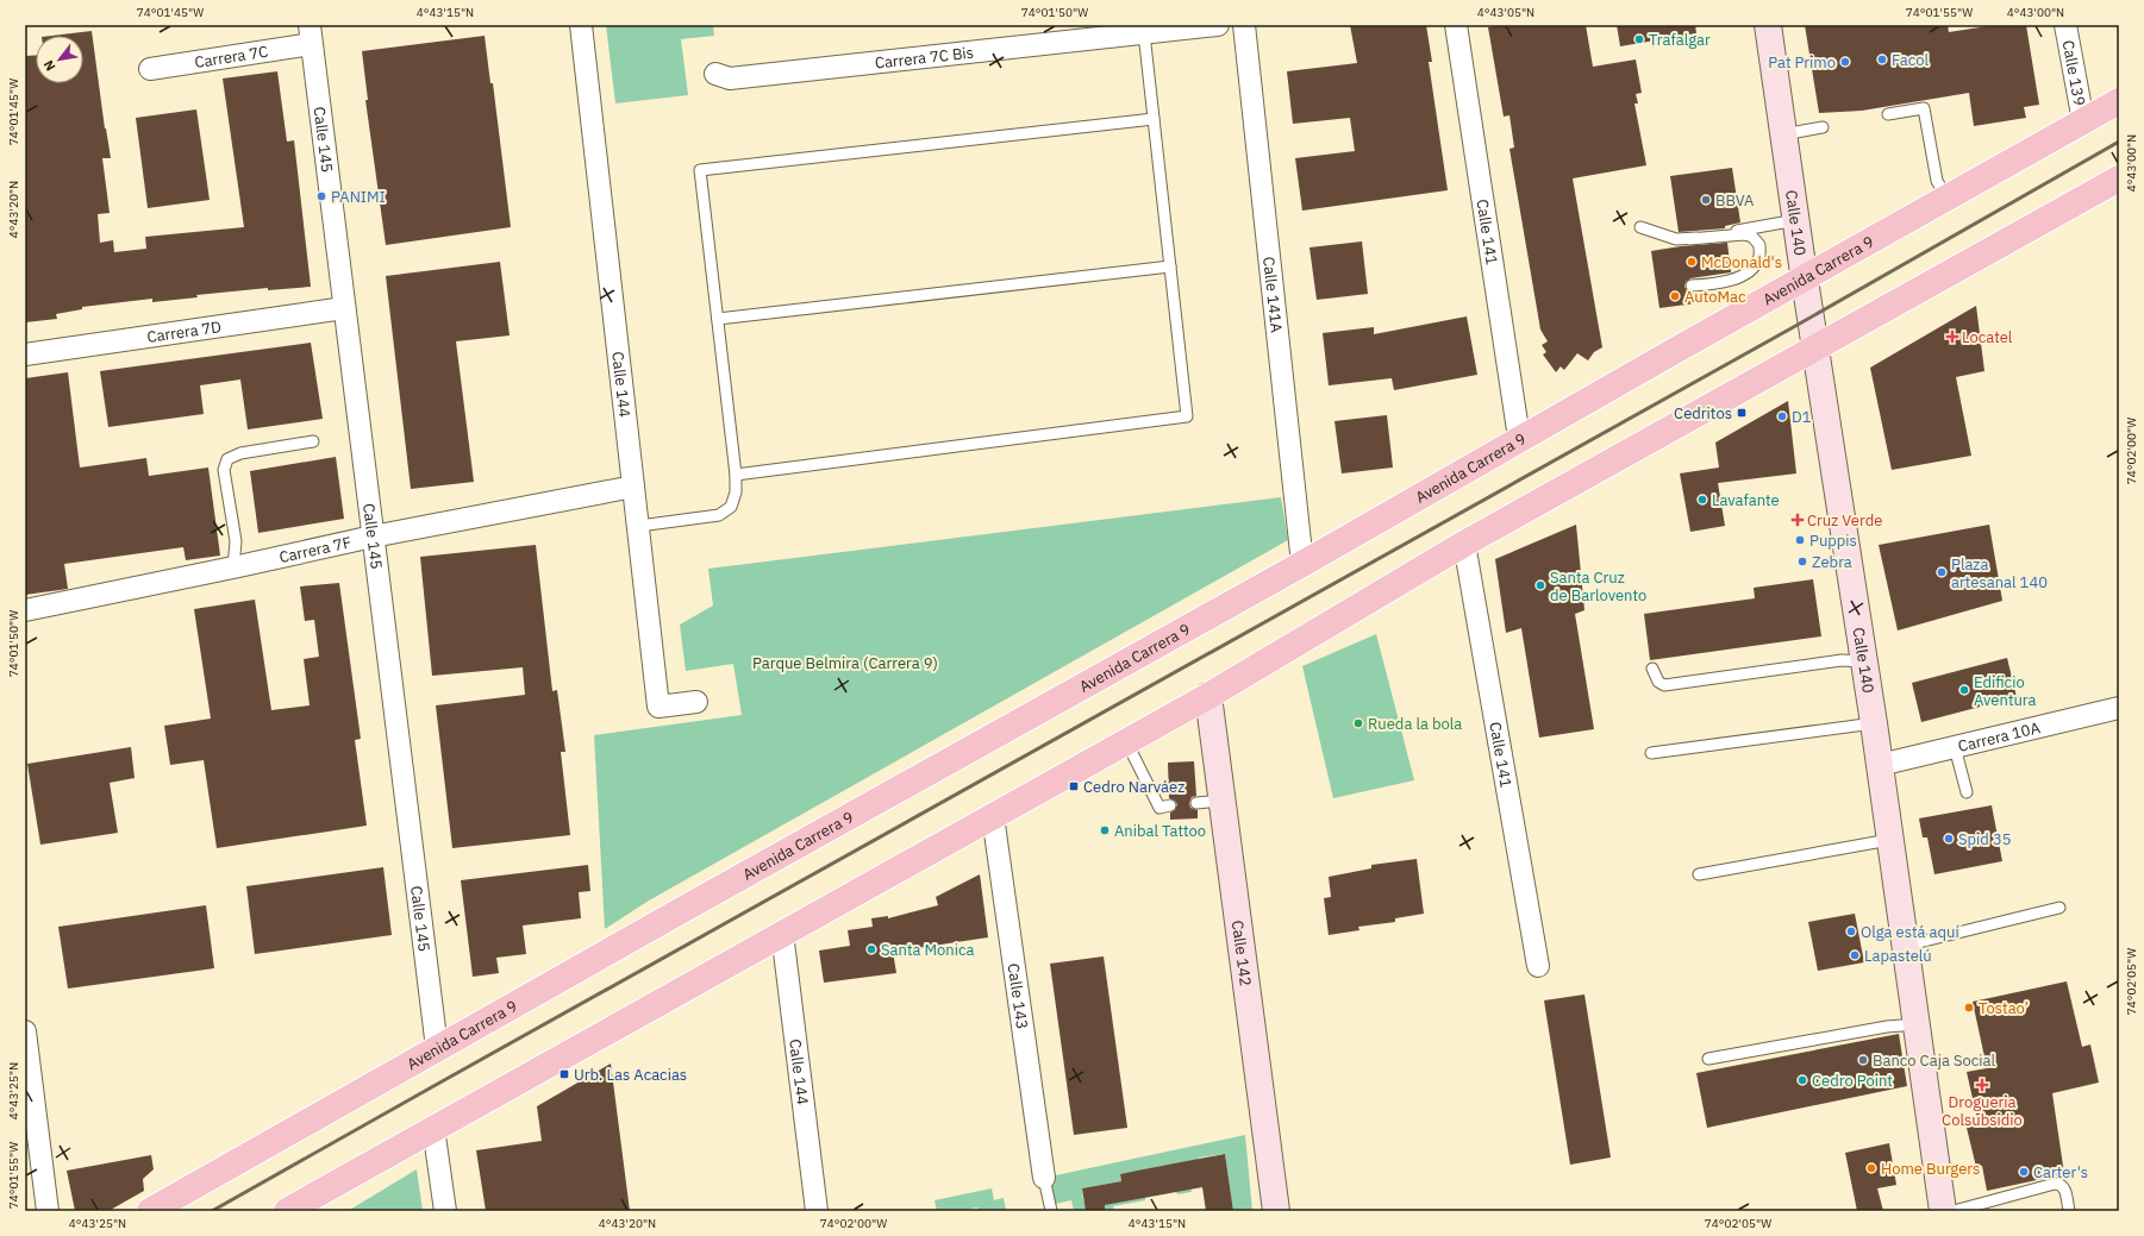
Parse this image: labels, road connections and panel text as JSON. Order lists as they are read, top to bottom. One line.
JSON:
{"streets":{"main road":["Avenida Carrera 9"],"street":["Carrera 7C","Carrera 7C Bis","Calle 139","Calle 145","Calle 140","Calle 141","Calle 141A","Carrera 7D","Calle 144","Carrera 7F","Carrera 10A","Calle 142","Calle 143"]},"crossings":[["Carrera 7C","Calle 145"],["Calle 139","Avenida Carrera 9"],["Calle 145","Avenida Carrera 9"],["Calle 145","Carrera 7D"],["Calle 145","Carrera 7F"],["Calle 140","Avenida Carrera 9"],["Calle 140","Carrera 10A"],["Calle 141","Avenida Carrera 9"],["Avenida Carrera 9","Calle 141A"],["Calle 144","Carrera 7F"]],"parks":["Parque Belmira (Carrera 9)"],"places":{"other":["Trafalgar","Facol","Pat Primo","PANIMI","BBVA","McDonald's","AutoMac","D1","Lavafante","Puppis","Zebra","Plaza artesanal 140","Santa Cruz de Barlovento","Edificio Aventura","Rueda la bola","Anibal Tattoo","Spid 35","Olga está aquí","Santa Monica","Lapastelú","Tostao’","Banco Caja Social","Cedro Point","Home Burgers","Carter's"],"health":["Locatel","Cruz Verde","Drogueria Colsubsidio"],"transit":["Cedritos","Cedro Narváez","Urb. Las Acacias"]},"north":"bottom left","coordinates":["74°01'45\"W","4°43'15\"N","74°01'50\"W","4°43'05\"N","74°01'55\"W","4°43'00\"N","4°43'20\"N","74°02'00\"W","74°02'05\"W","4°43'25\"N"]}
